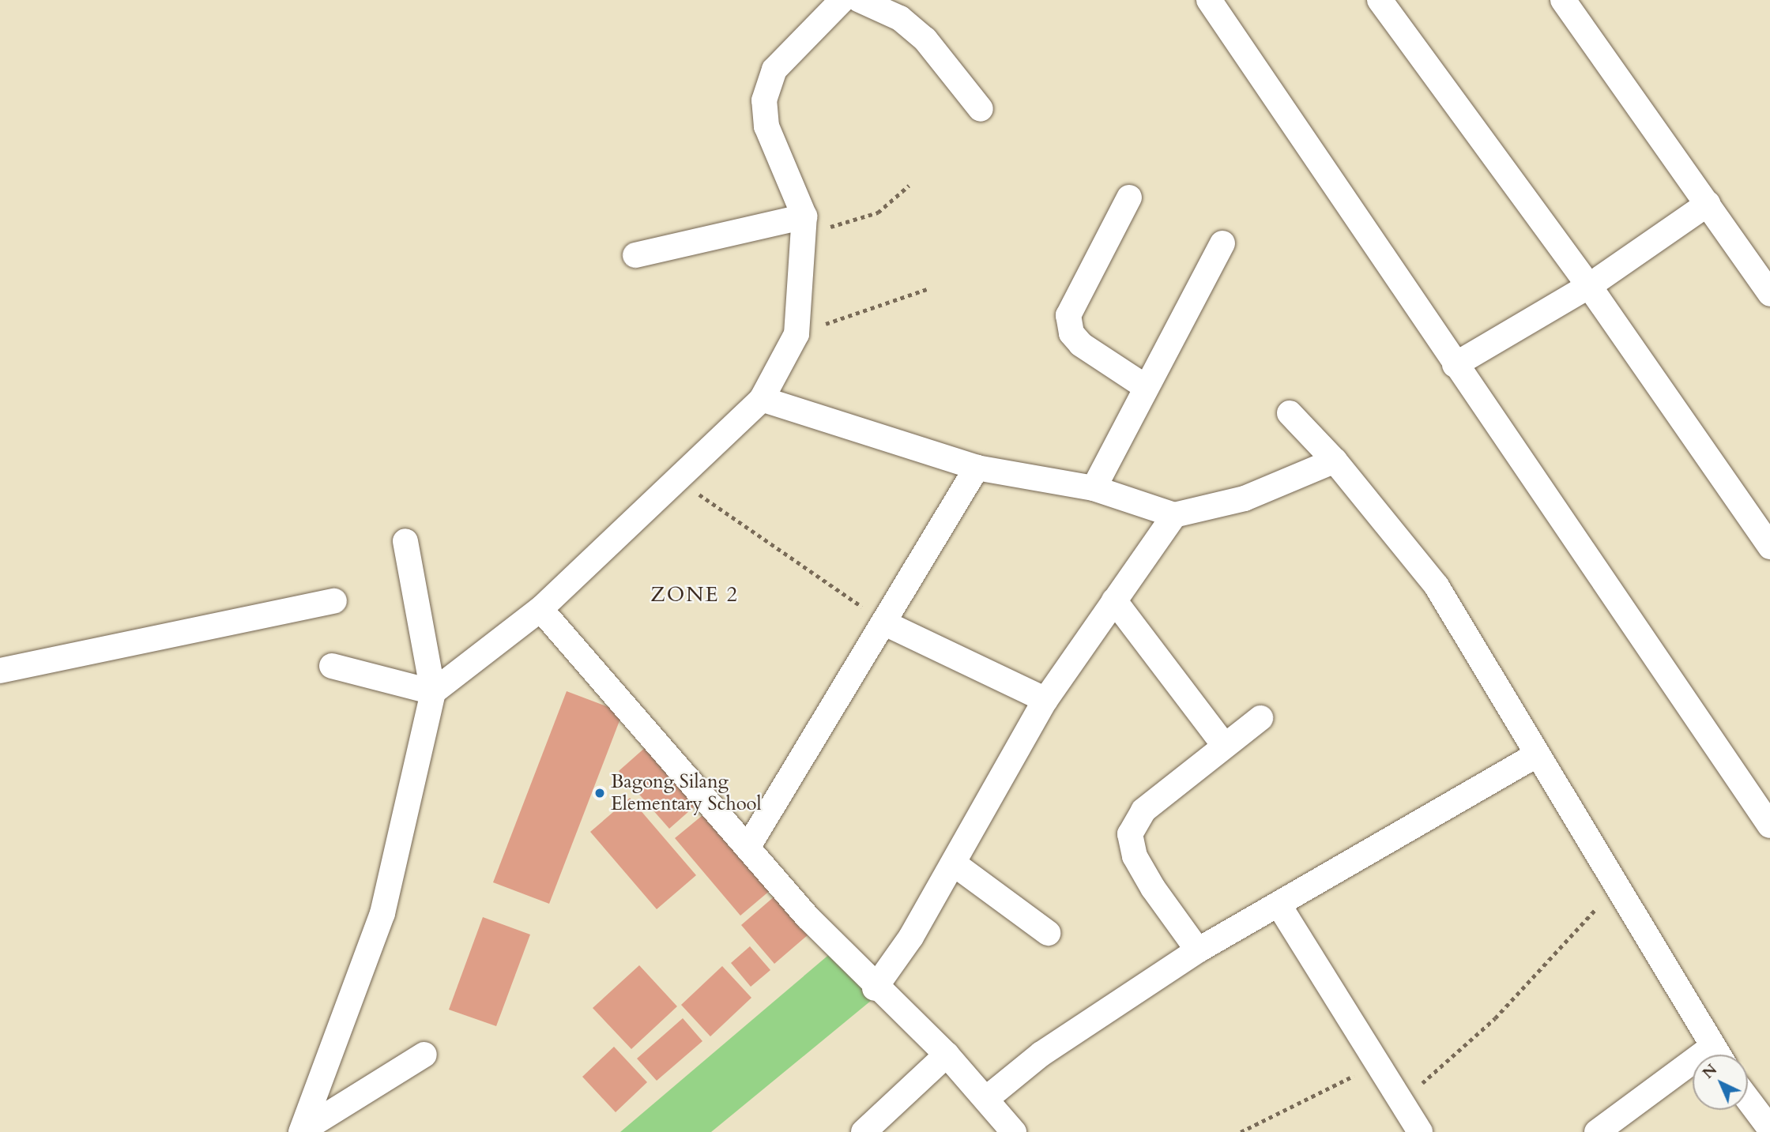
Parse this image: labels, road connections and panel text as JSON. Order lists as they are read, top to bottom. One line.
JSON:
{"districts":["ZONE 2"],"places":["Bagong Silang Elementary School"],"north":"top left"}
